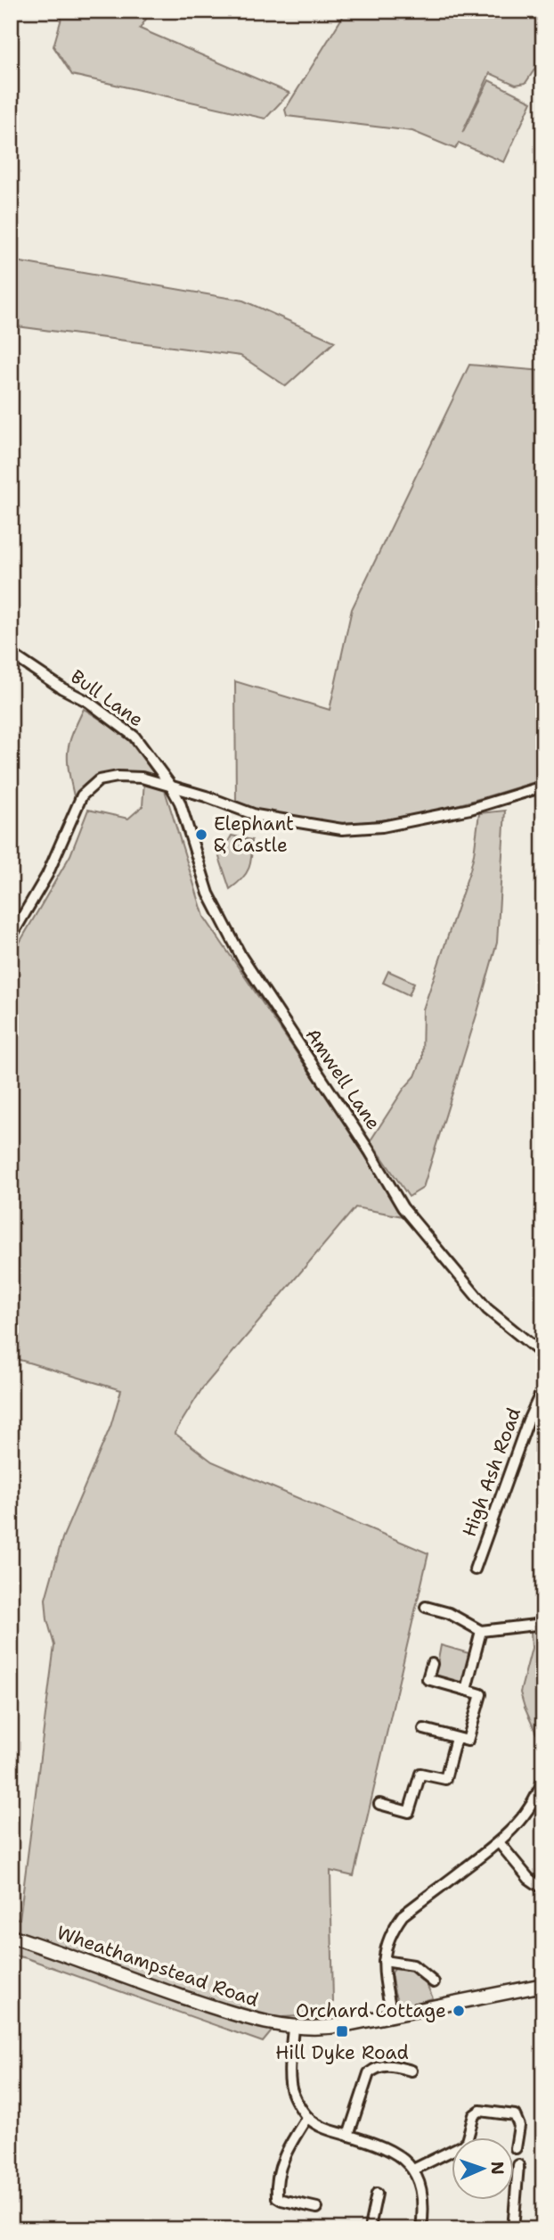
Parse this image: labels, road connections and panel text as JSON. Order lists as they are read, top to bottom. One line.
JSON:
{"streets":{"main road":["Wheathampstead Road"],"street":["Bull Lane","Amwell Lane","High Ash Road"]},"crossings":[["Bull Lane","Amwell Lane"]],"places":{"other":["Elephant & Castle","Orchard Cottage"],"transit":["Hill Dyke Road"]},"north":"right"}
